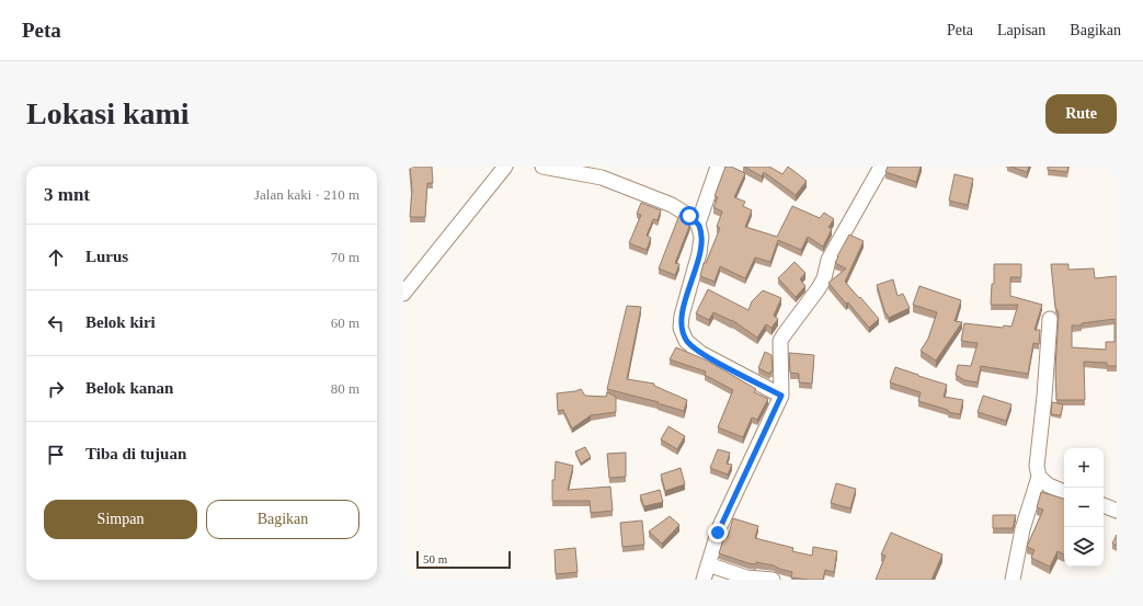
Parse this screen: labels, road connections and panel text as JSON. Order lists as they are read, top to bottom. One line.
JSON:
{"scale_bar":"50 m","page":{"header":"Peta","nav":["Peta","Lapisan","Bagikan"],"buttons":["Rute",["Simpan","Bagikan"]],"title":"Lokasi kami","heading":["3 mnt","Jalan kaki · 210 m"],"list":[["Lurus","70 m"],["Belok kiri","60 m"],["Belok kanan","80 m"],"Tiba di tujuan"],"map_buttons":["+","−"],"scale":"50 m"}}
